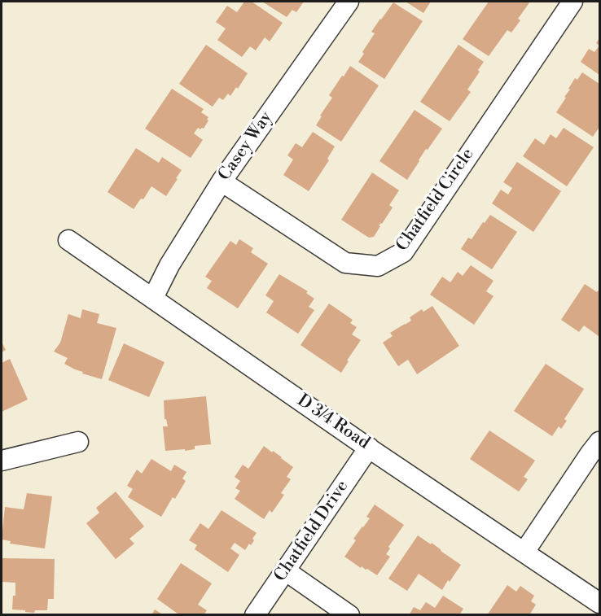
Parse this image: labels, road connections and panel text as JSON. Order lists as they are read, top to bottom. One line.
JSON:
{"streets":{"street":["Casey Way","Chatfield Circle","D 3/4 Road","Chatfield Drive"]},"crossings":[["Casey Way","Chatfield Circle"],["Casey Way","D 3/4 Road"],["D 3/4 Road","Chatfield Drive"]]}
